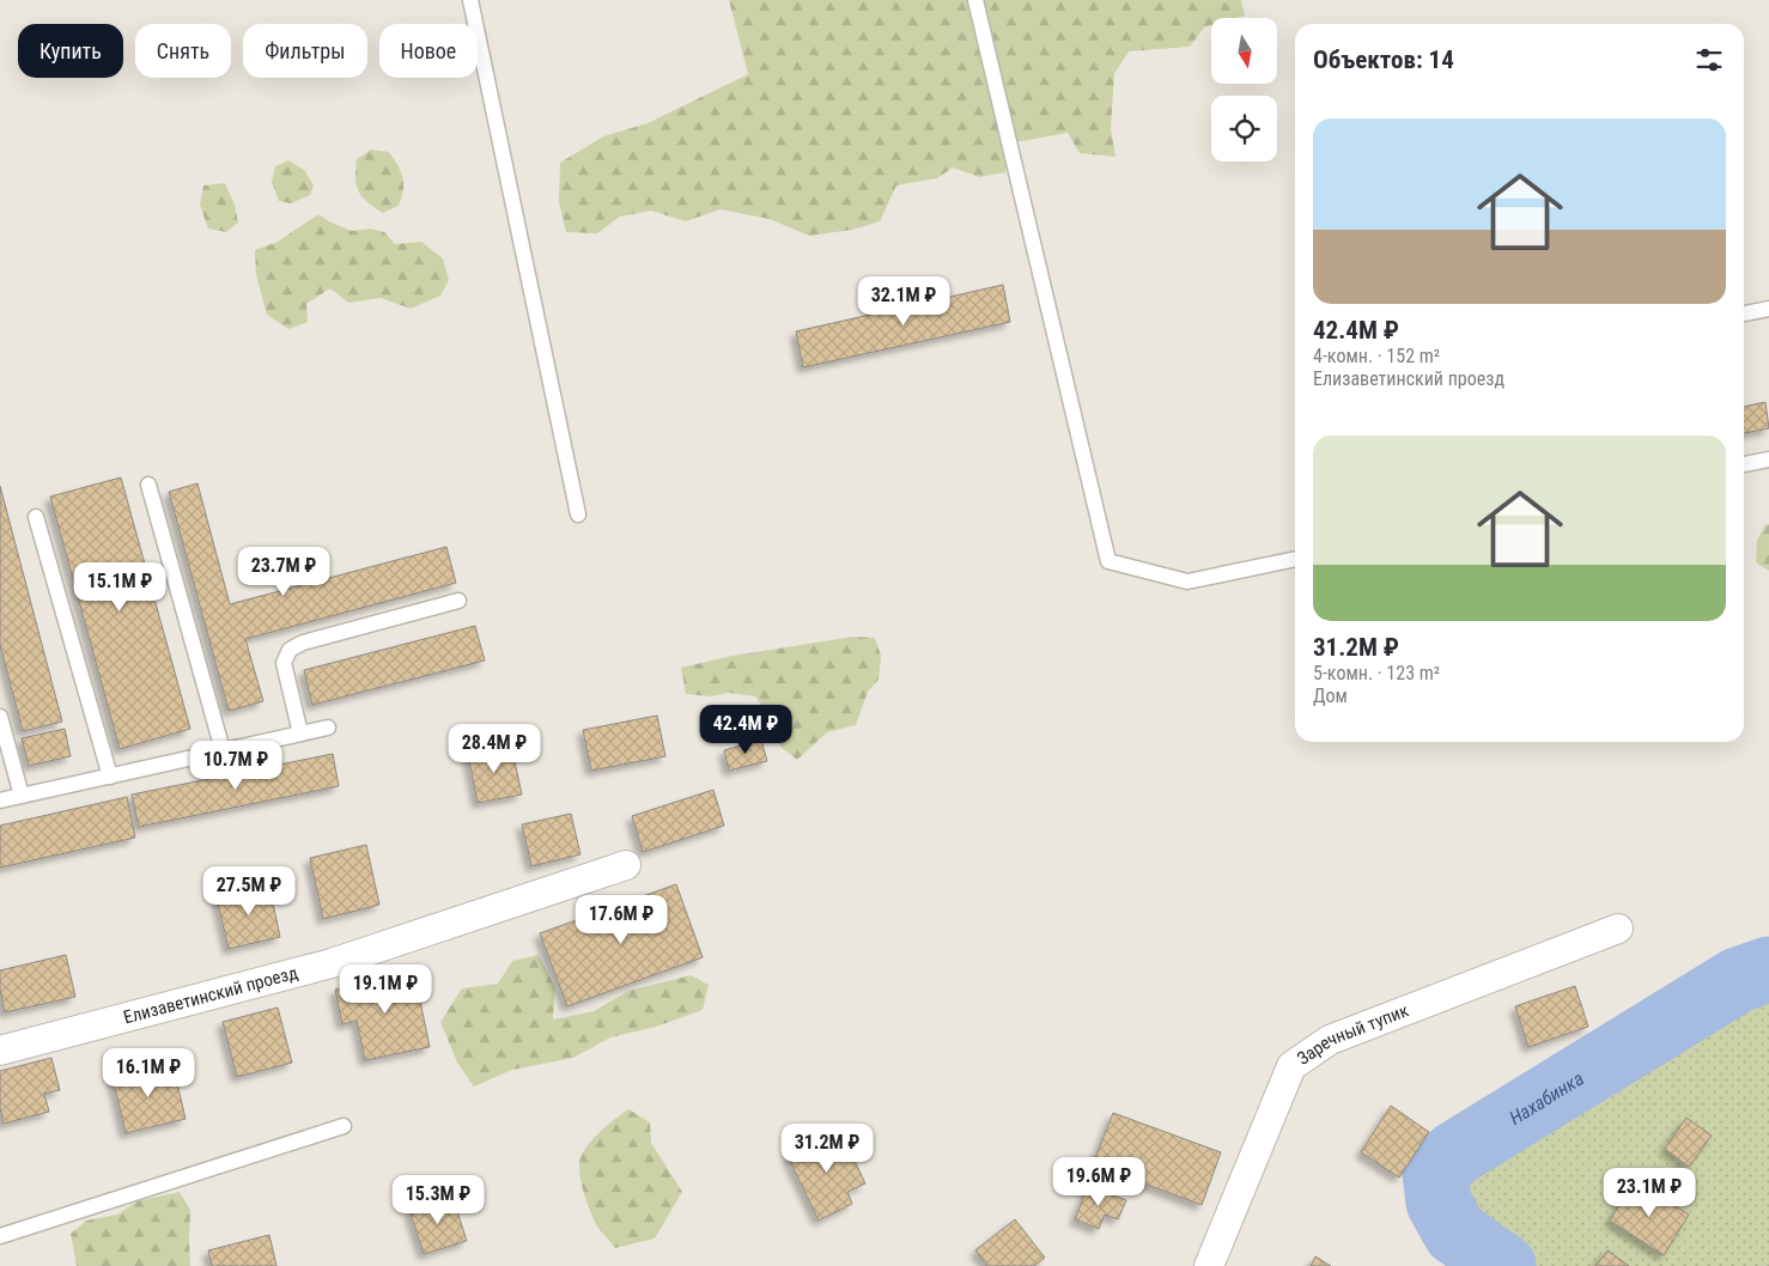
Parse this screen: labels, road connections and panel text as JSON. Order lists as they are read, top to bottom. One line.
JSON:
{"streets":{"street":["Елизаветинский проезд","Заречный тупик"]},"water":["Нахабинка"],"north":"bottom","page":{"chip":["Купить","Снять","Фильтры","Новое"],"heading":"Объектов: 14","list":[{"name":"42.4M ₽","note":"4-комн. · 152 m² · Елизаветинский проезд"},{"name":"31.2M ₽","note":"5-комн. · 123 m² · Дом"}],"price":["32.1M ₽","23.7M ₽","15.1M ₽","42.4M ₽","28.4M ₽","10.7M ₽","27.5M ₽","17.6M ₽","19.1M ₽","16.1M ₽","31.2M ₽","19.6M ₽","23.1M ₽","15.3M ₽"]}}
